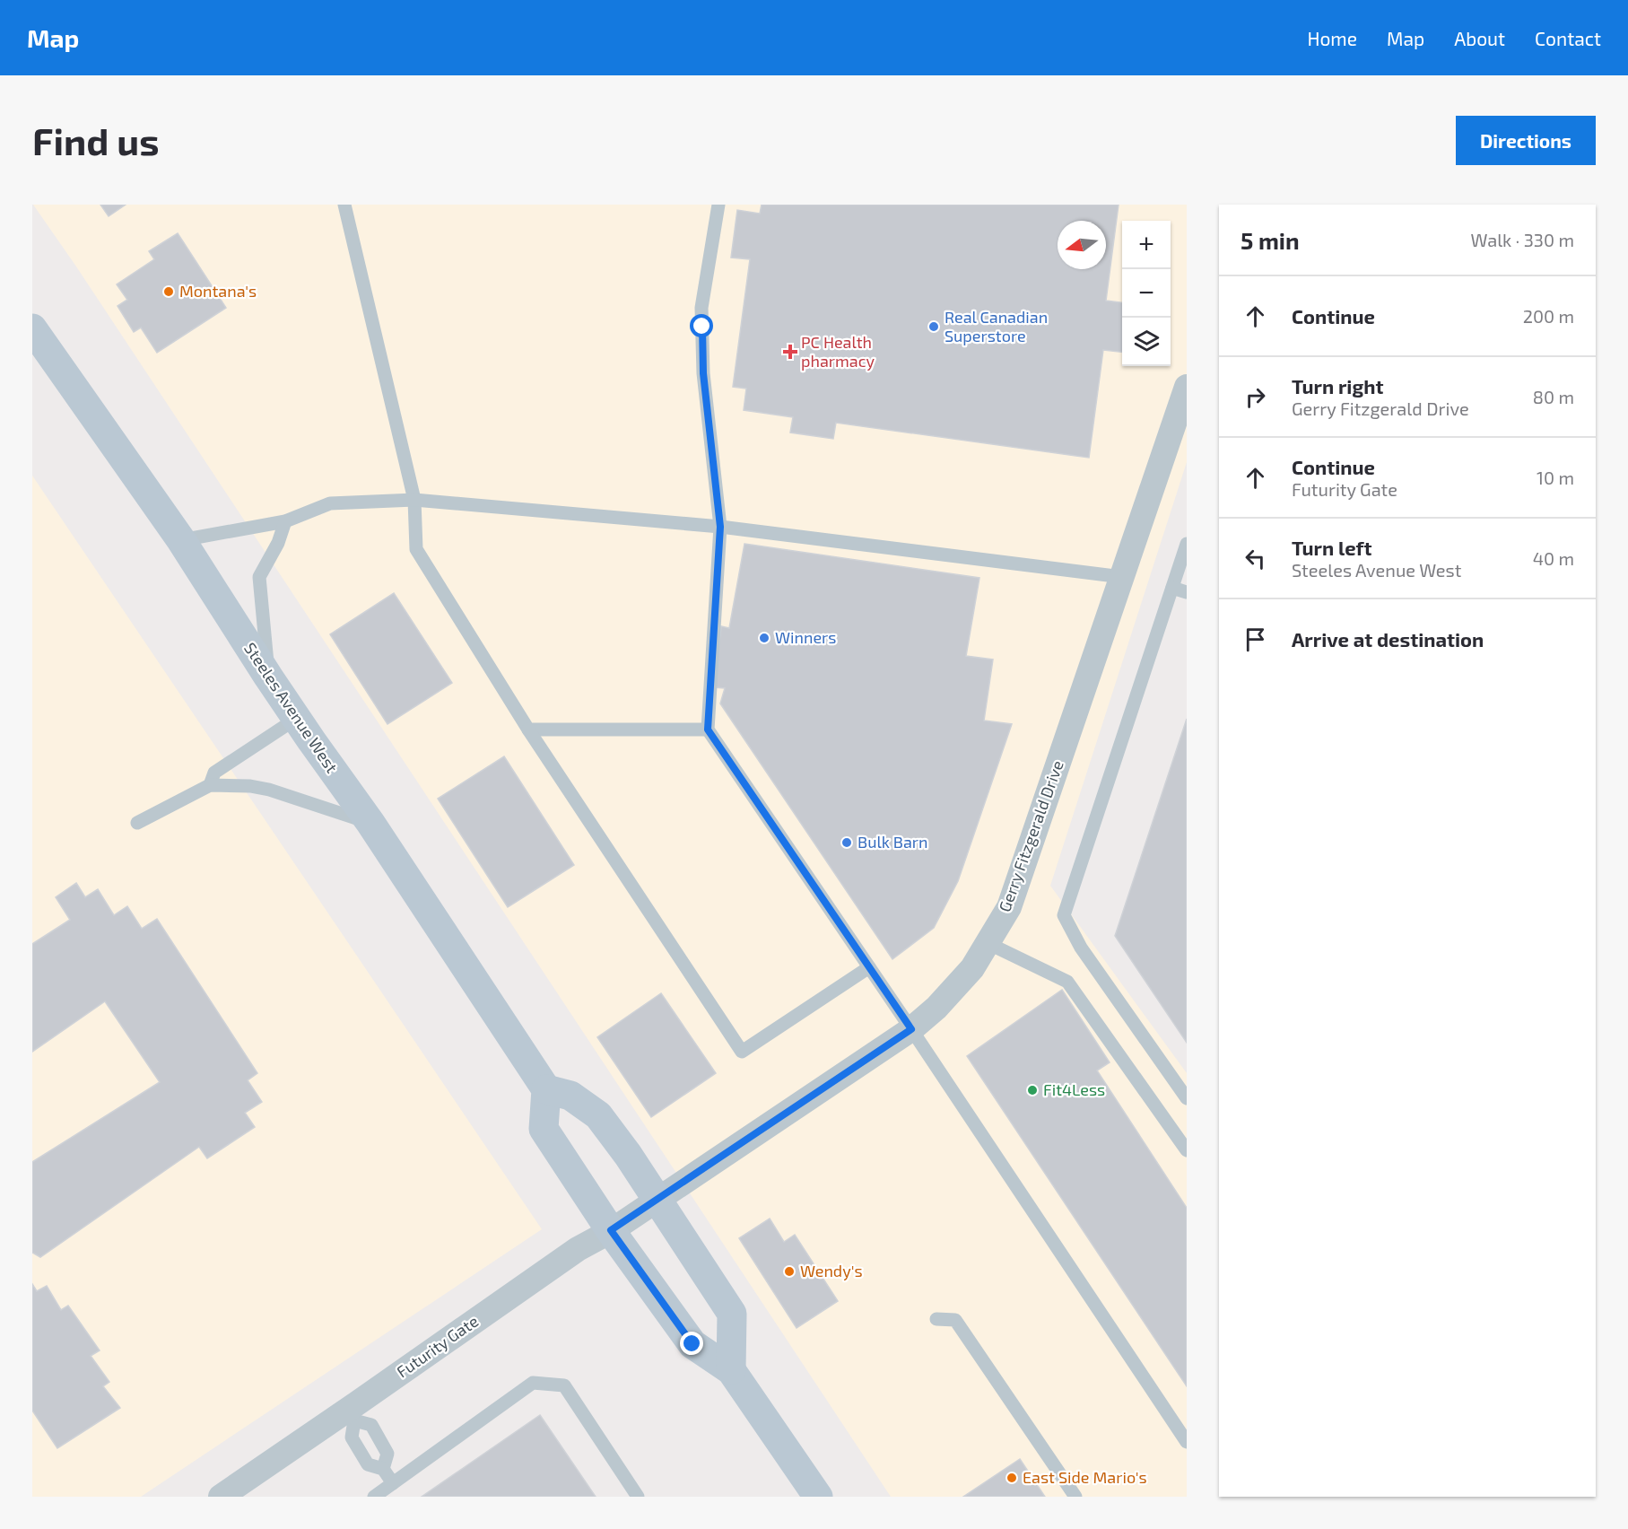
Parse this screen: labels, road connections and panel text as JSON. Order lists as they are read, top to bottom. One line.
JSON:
{"streets":{"main road":["Steeles Avenue West"],"street":["Gerry Fitzgerald Drive","Futurity Gate"]},"crossings":[["Gerry Fitzgerald Drive","Futurity Gate"]],"places":{"other":["Montana's","Real Canadian Superstore","Winners","Bulk Barn","Fit4Less","Wendy's","East Side Mario's"],"health":["PC Health pharmacy"]},"north":"left","page":{"header":"Map","nav":["Home","Map","About","Contact"],"buttons":"Directions","title":"Find us","heading":["5 min","Walk · 330 m"],"map_buttons":["+","−"],"list":[["Continue","200 m"],["Turn right","Gerry Fitzgerald Drive","80 m"],["Continue","Futurity Gate","10 m"],["Turn left","Steeles Avenue West","40 m"],"Arrive at destination"]}}
